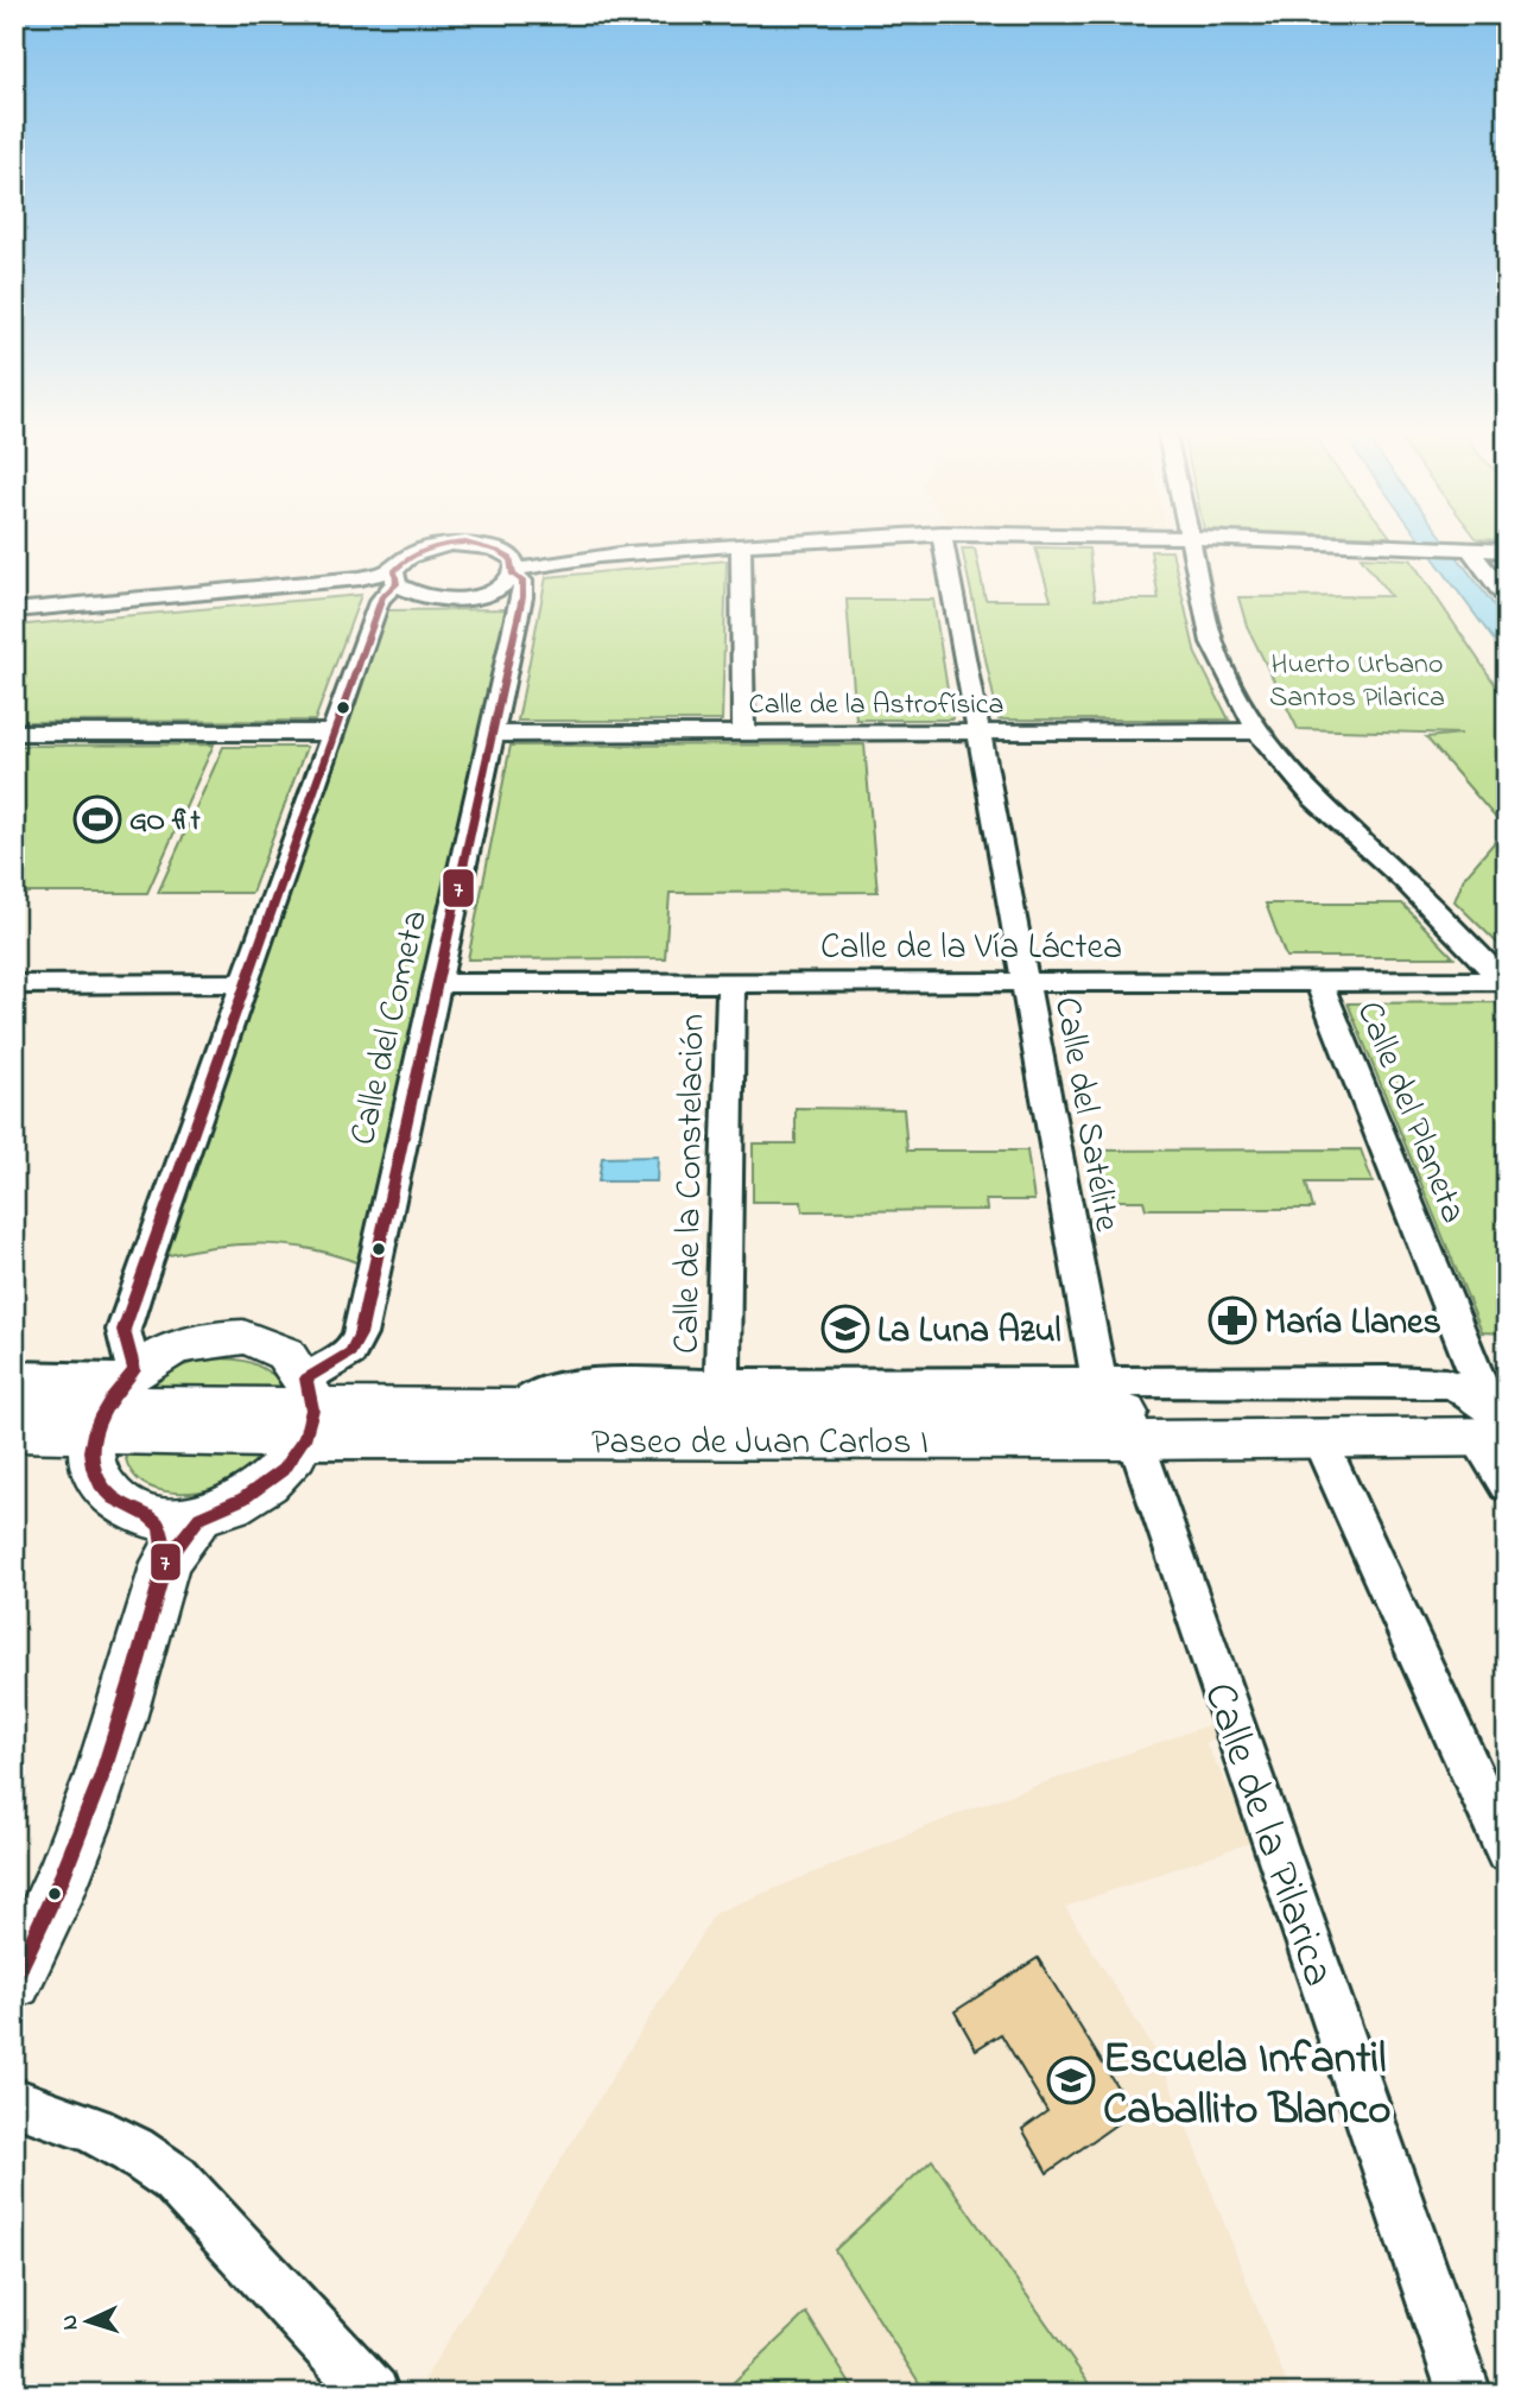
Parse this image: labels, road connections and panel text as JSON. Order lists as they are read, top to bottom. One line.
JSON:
{"streets":{"main road":["Paseo de Juan Carlos I"],"street":["Calle de la Astrofísica","Calle de la Vía Láctea","Calle del Cometa","Calle del Planeta","Calle del Satélite","Calle de la Constelación","Calle de la Pilarica"]},"crossings":[["Calle de la Astrofísica","Calle del Cometa"],["Calle de la Astrofísica","Calle del Satélite"],["Calle de la Vía Láctea","Calle del Cometa"],["Calle de la Vía Láctea","Calle del Planeta"],["Calle de la Vía Láctea","Calle del Satélite"],["Calle de la Vía Láctea","Calle de la Constelación"],["Calle del Cometa","Paseo de Juan Carlos I"],["Calle del Planeta","Paseo de Juan Carlos I"],["Calle del Satélite","Paseo de Juan Carlos I"],["Calle del Satélite","Calle de la Pilarica"],["Paseo de Juan Carlos I","Calle de la Pilarica"]],"parks":["Huerto Urbano Santos Pilarica"],"places":{"sports":["GO fit"],"pharmacy":["María Llanes"],"school or university":["La Luna Azul","Escuela Infantil Caballito Blanco"]},"lines":["transit line 7"],"north":"left"}
